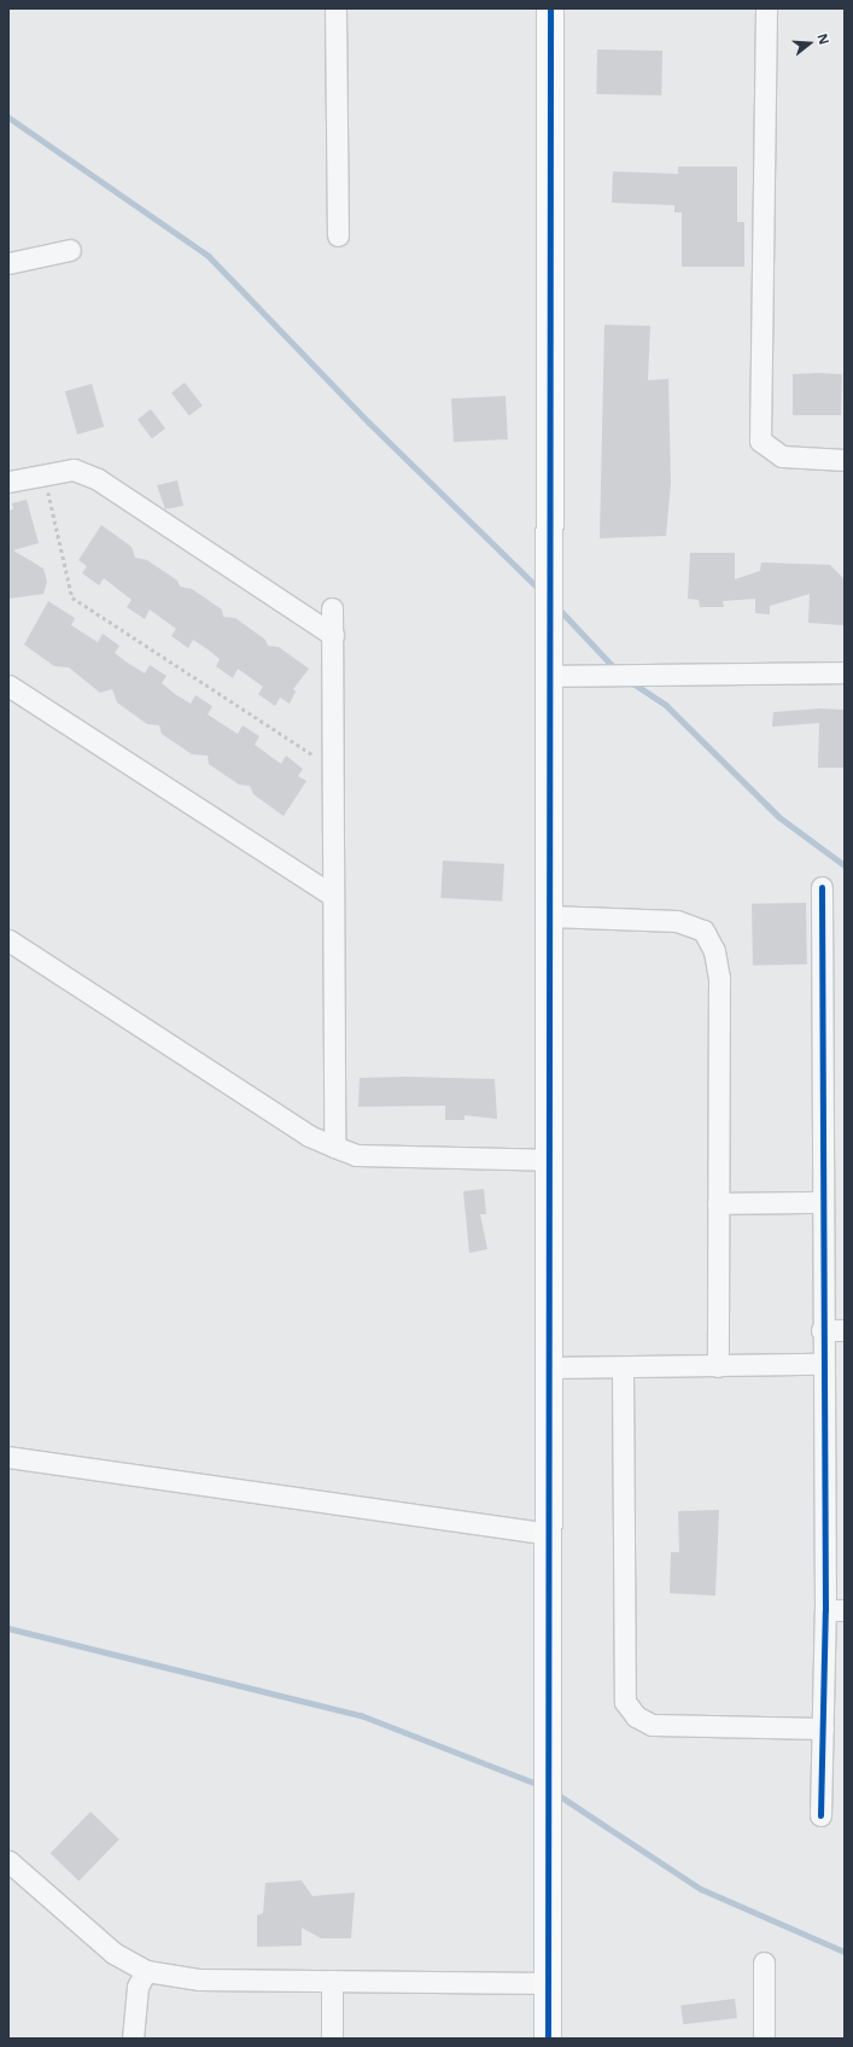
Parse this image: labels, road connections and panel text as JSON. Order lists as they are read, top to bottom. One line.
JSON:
{"north":"right"}
